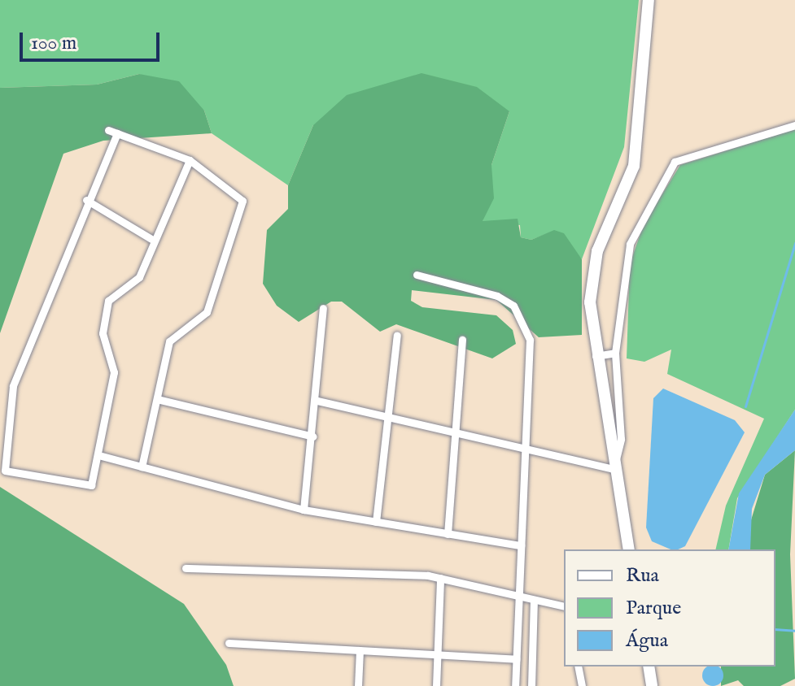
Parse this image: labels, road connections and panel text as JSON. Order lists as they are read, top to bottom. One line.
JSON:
{"legend":["Rua","Parque","Água"],"scale_bar":"100 m"}
